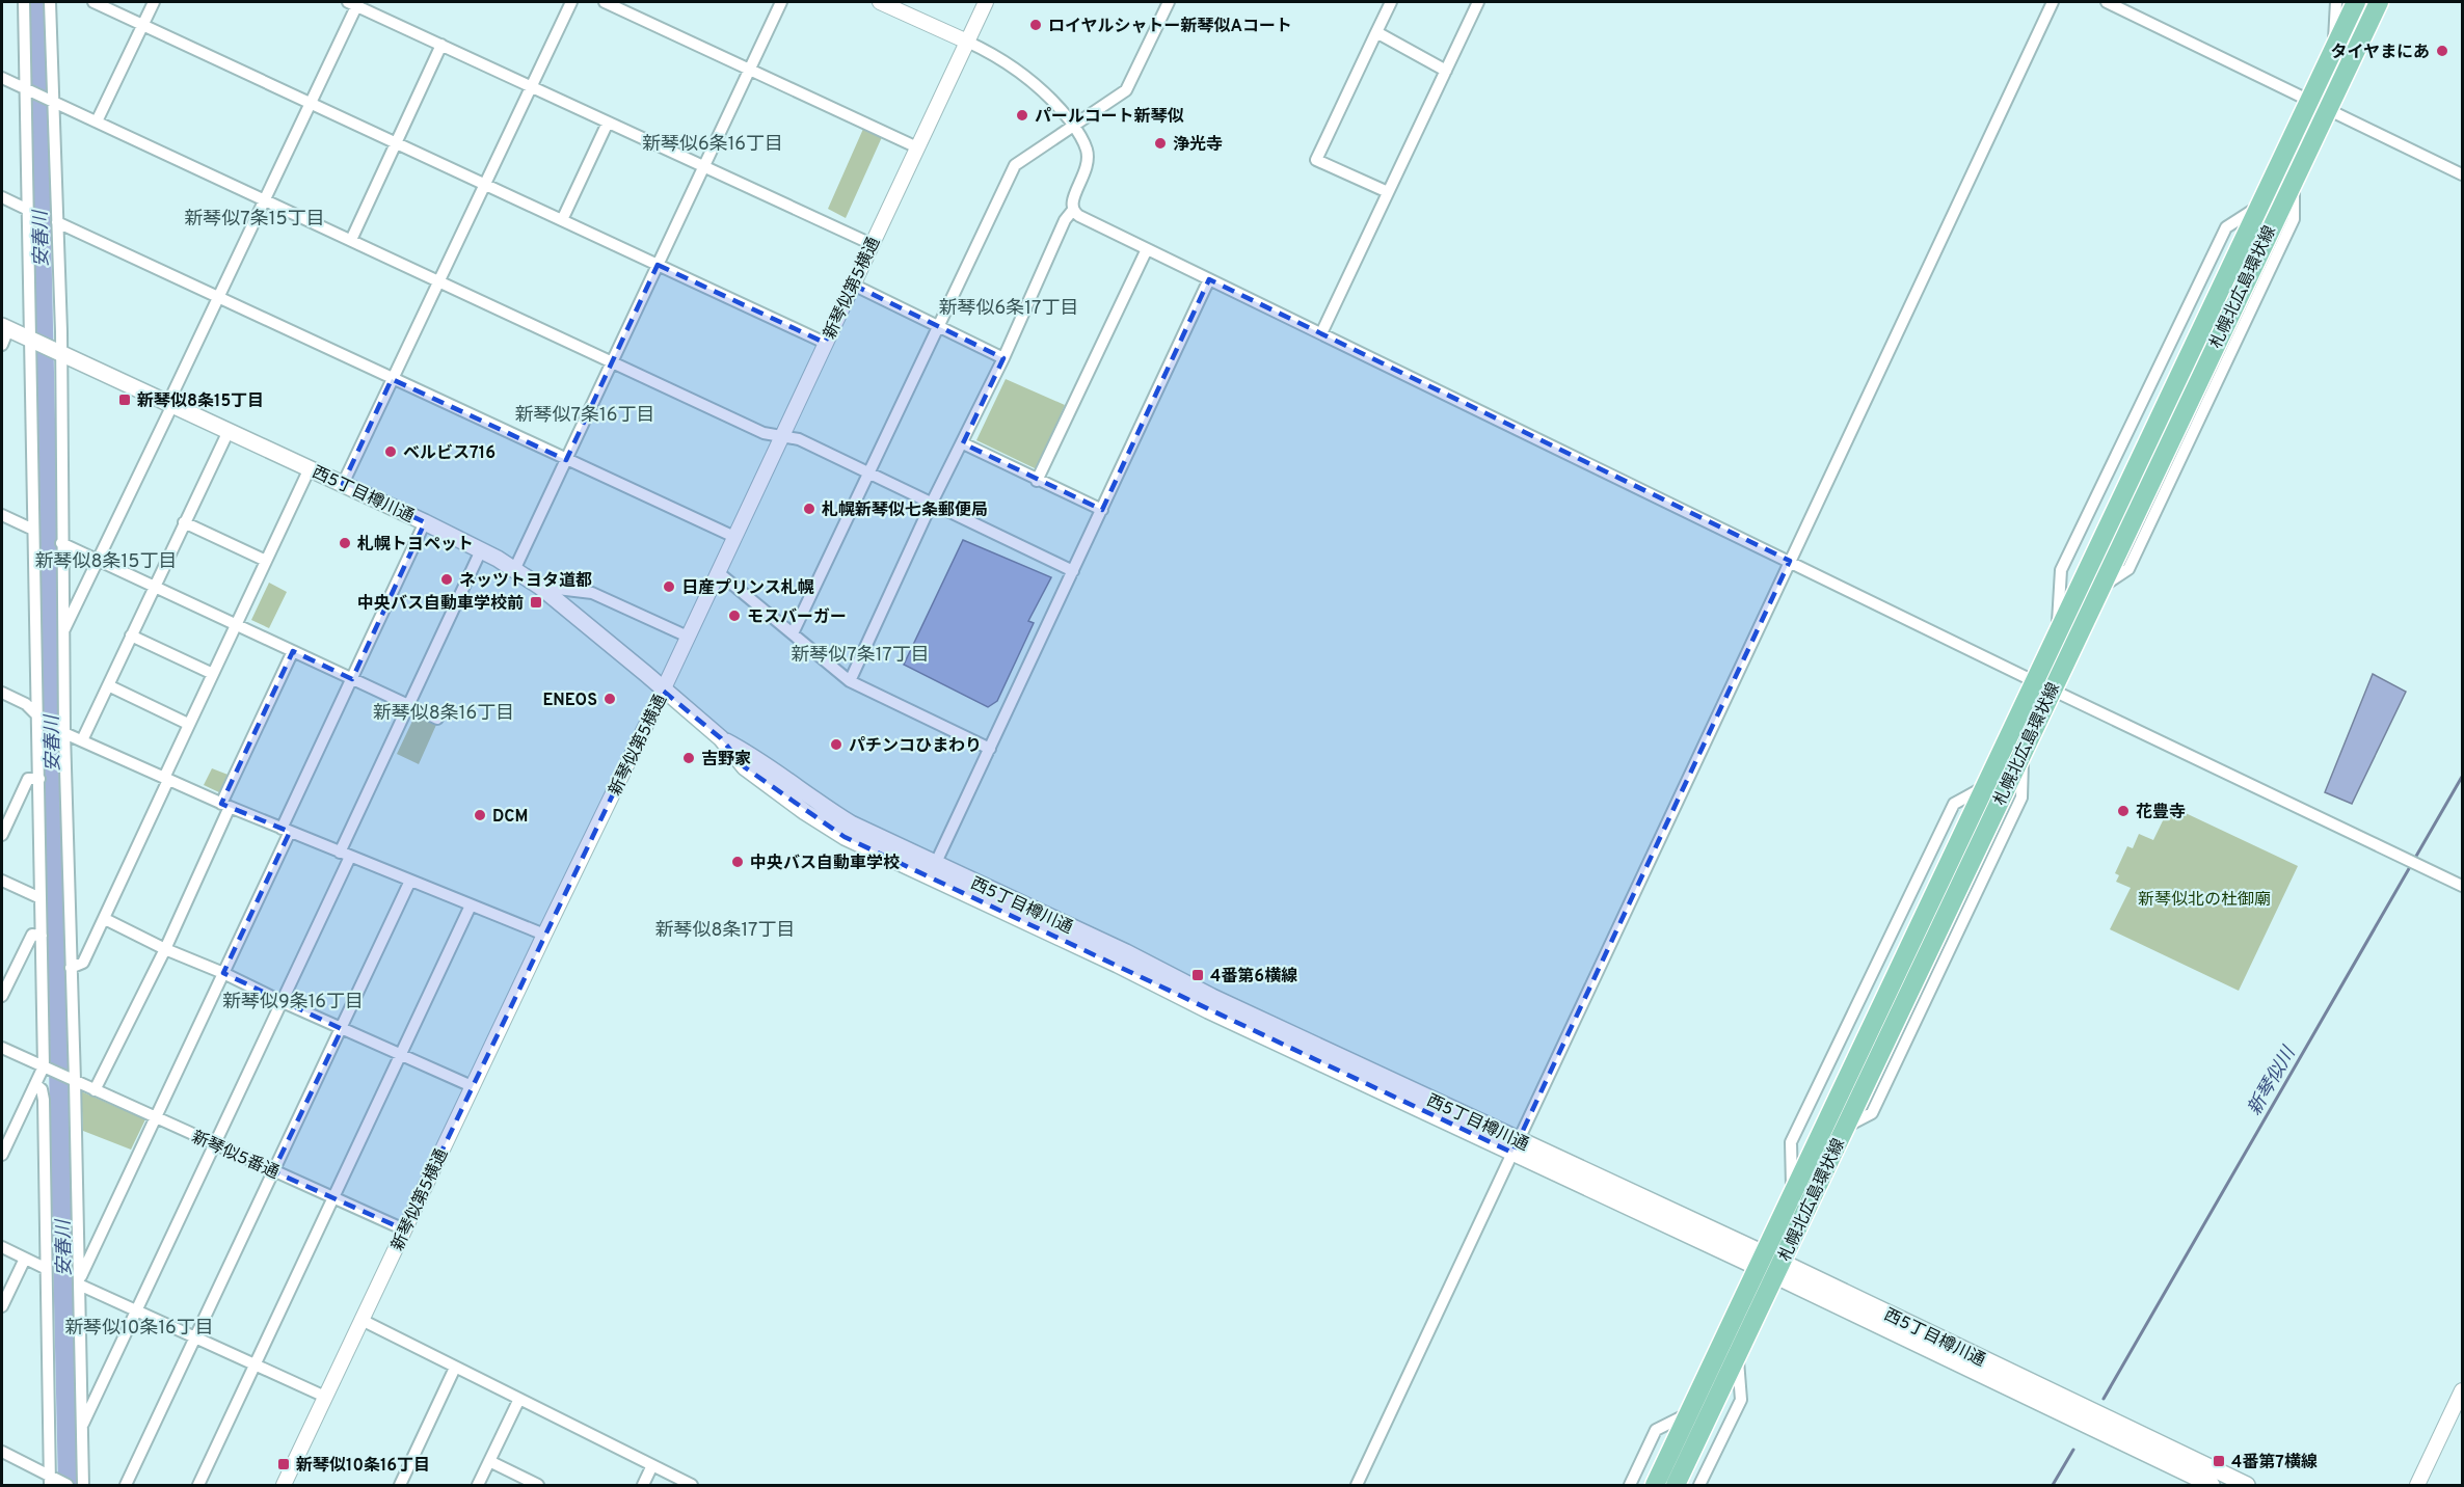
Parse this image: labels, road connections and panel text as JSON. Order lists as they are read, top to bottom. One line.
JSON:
{"streets":{"main road":["札幌北広島環状線","西5丁目樽川通"],"street":["新琴似第5横通","新琴似5番通"]},"crossings":[["札幌北広島環状線","西5丁目樽川通"],["新琴似第5横通","西5丁目樽川通"],["新琴似第5横通","新琴似5番通"]],"districts":["新琴似6条16丁目","新琴似7条15丁目","新琴似6条17丁目","新琴似7条16丁目","新琴似8条15丁目","新琴似7条17丁目","新琴似8条16丁目","新琴似8条17丁目","新琴似9条16丁目","新琴似10条16丁目"],"water":["安春川","新琴似川"],"parks":["新琴似北の杜御廟"],"places":{"other":["ロイヤルシャトー新琴似Aコート","タイヤまにあ","パールコート新琴似","浄光寺","ベルビス716","札幌新琴似七条郵便局","札幌トヨペット","ネッツトヨタ道都","日産プリンス札幌","モスバーガー","ENEOS","パチンコひまわり","吉野家","花豊寺","DCM","中央バス自動車学校"],"transit":["新琴似8条15丁目","中央バス自動車学校前","4番第6横線","4番第7横線","新琴似10条16丁目"]}}
